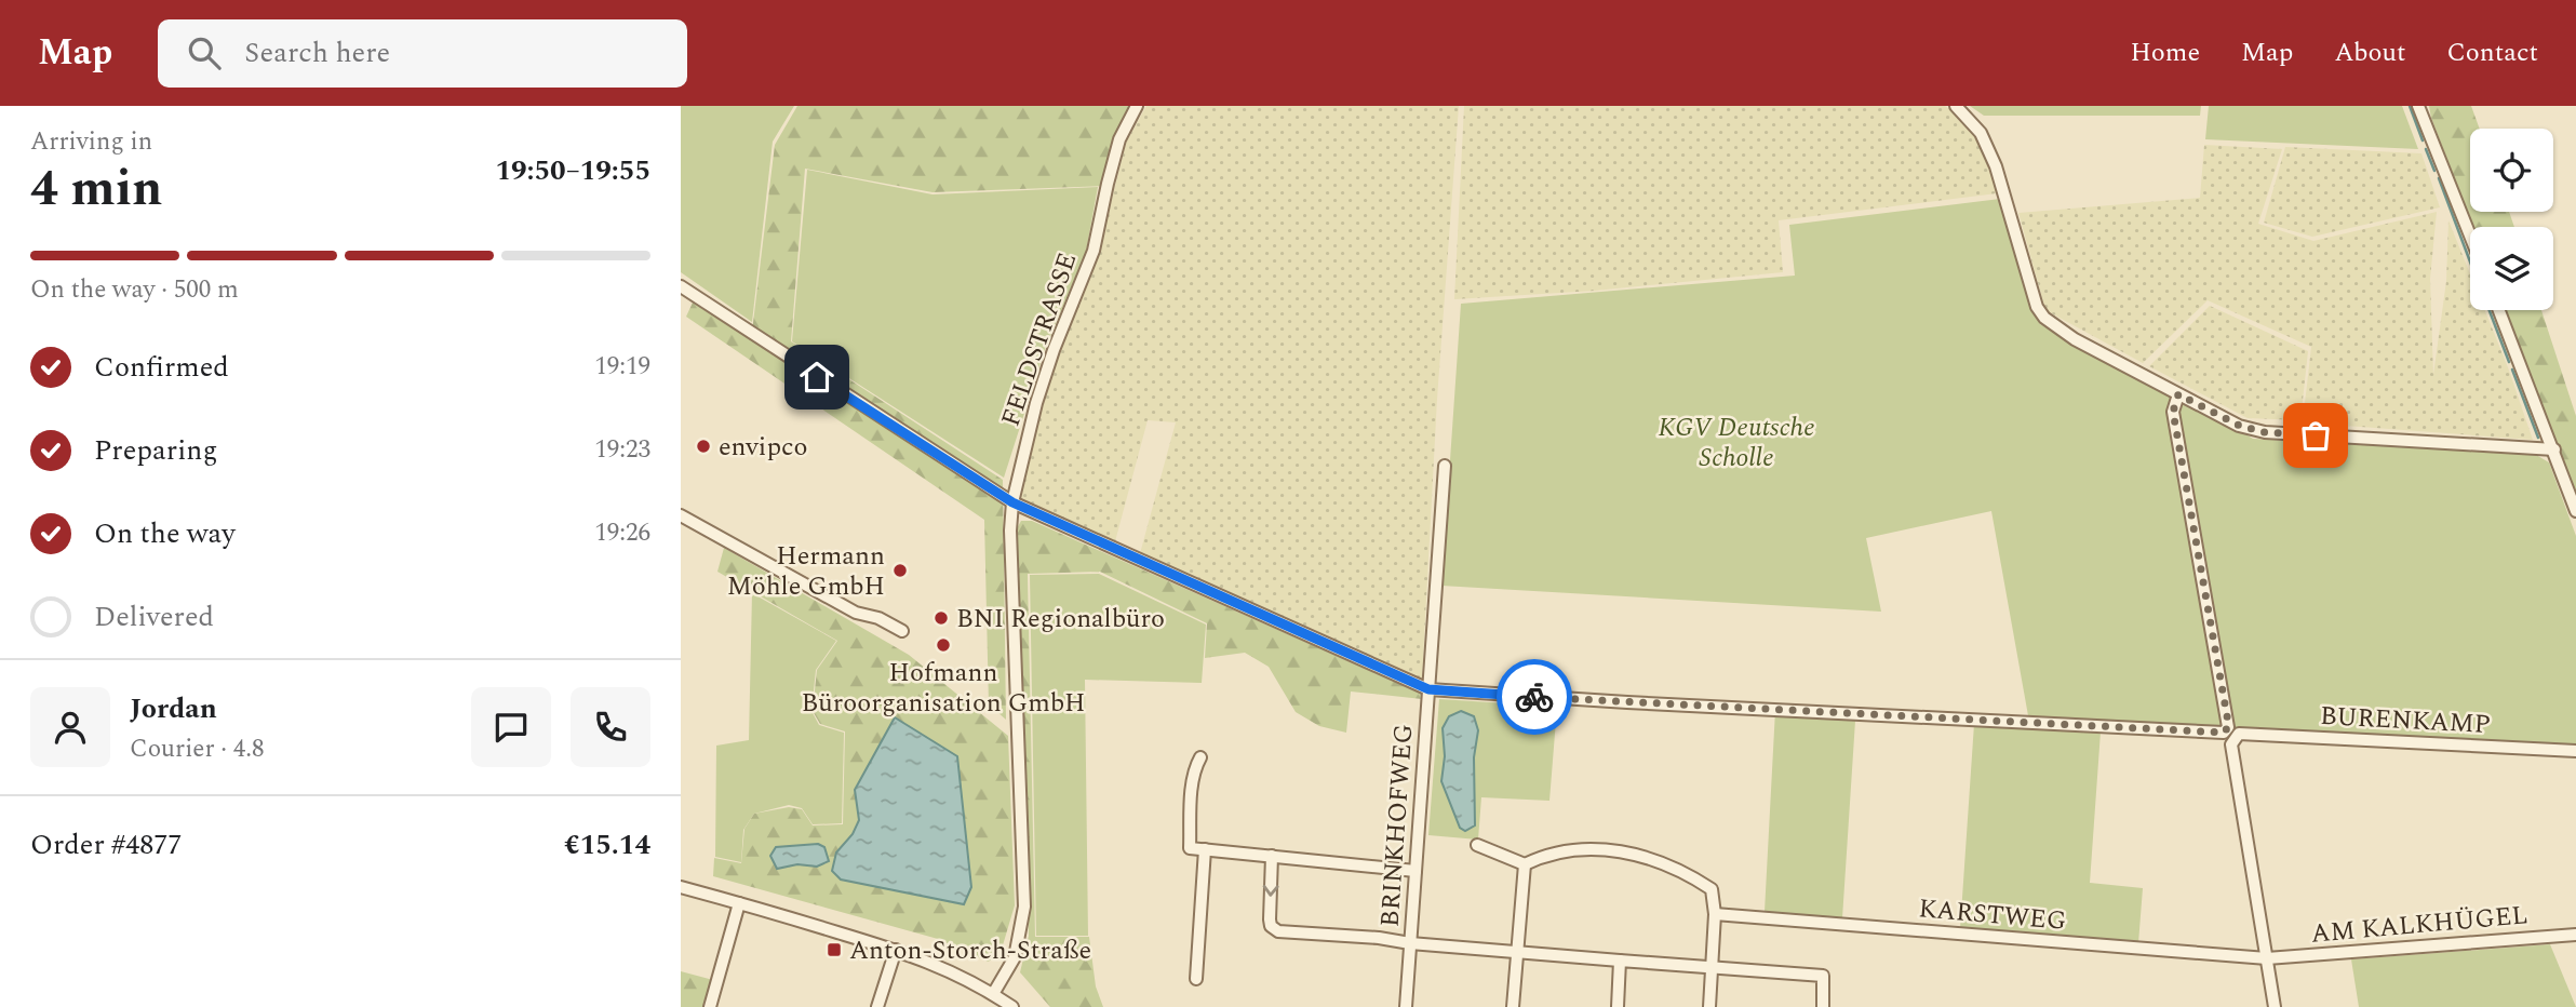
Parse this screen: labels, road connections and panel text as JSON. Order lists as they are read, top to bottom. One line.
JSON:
{"streets":{"street":["FELDSTRASSE","BURENKAMP","BRINKHOFWEG","KARSTWEG","AM KALKHÜGEL"]},"crossings":[["FELDSTRASSE","BURENKAMP"],["BURENKAMP","BRINKHOFWEG"],["KARSTWEG","AM KALKHÜGEL"]],"parks":["KGV Deutsche Scholle"],"places":{"other":["envipco","Hermann Möhle GmbH","BNI Regionalbüro","Hofmann Büroorganisation GmbH"],"transit":["Anton-Storch-Straße"]},"page":{"header":"Map","search":"Search here","nav":["Home","Map","About","Contact"],"heading":["4 min","Arriving in","19:50–19:55"],"panel":["Jordan","Courier · 4.8","Order #4877","€15.14"],"bar":"On the way · 500 m","list":[["Confirmed","19:19"],["Preparing","19:23"],["On the way","19:26"],"Delivered"]}}
